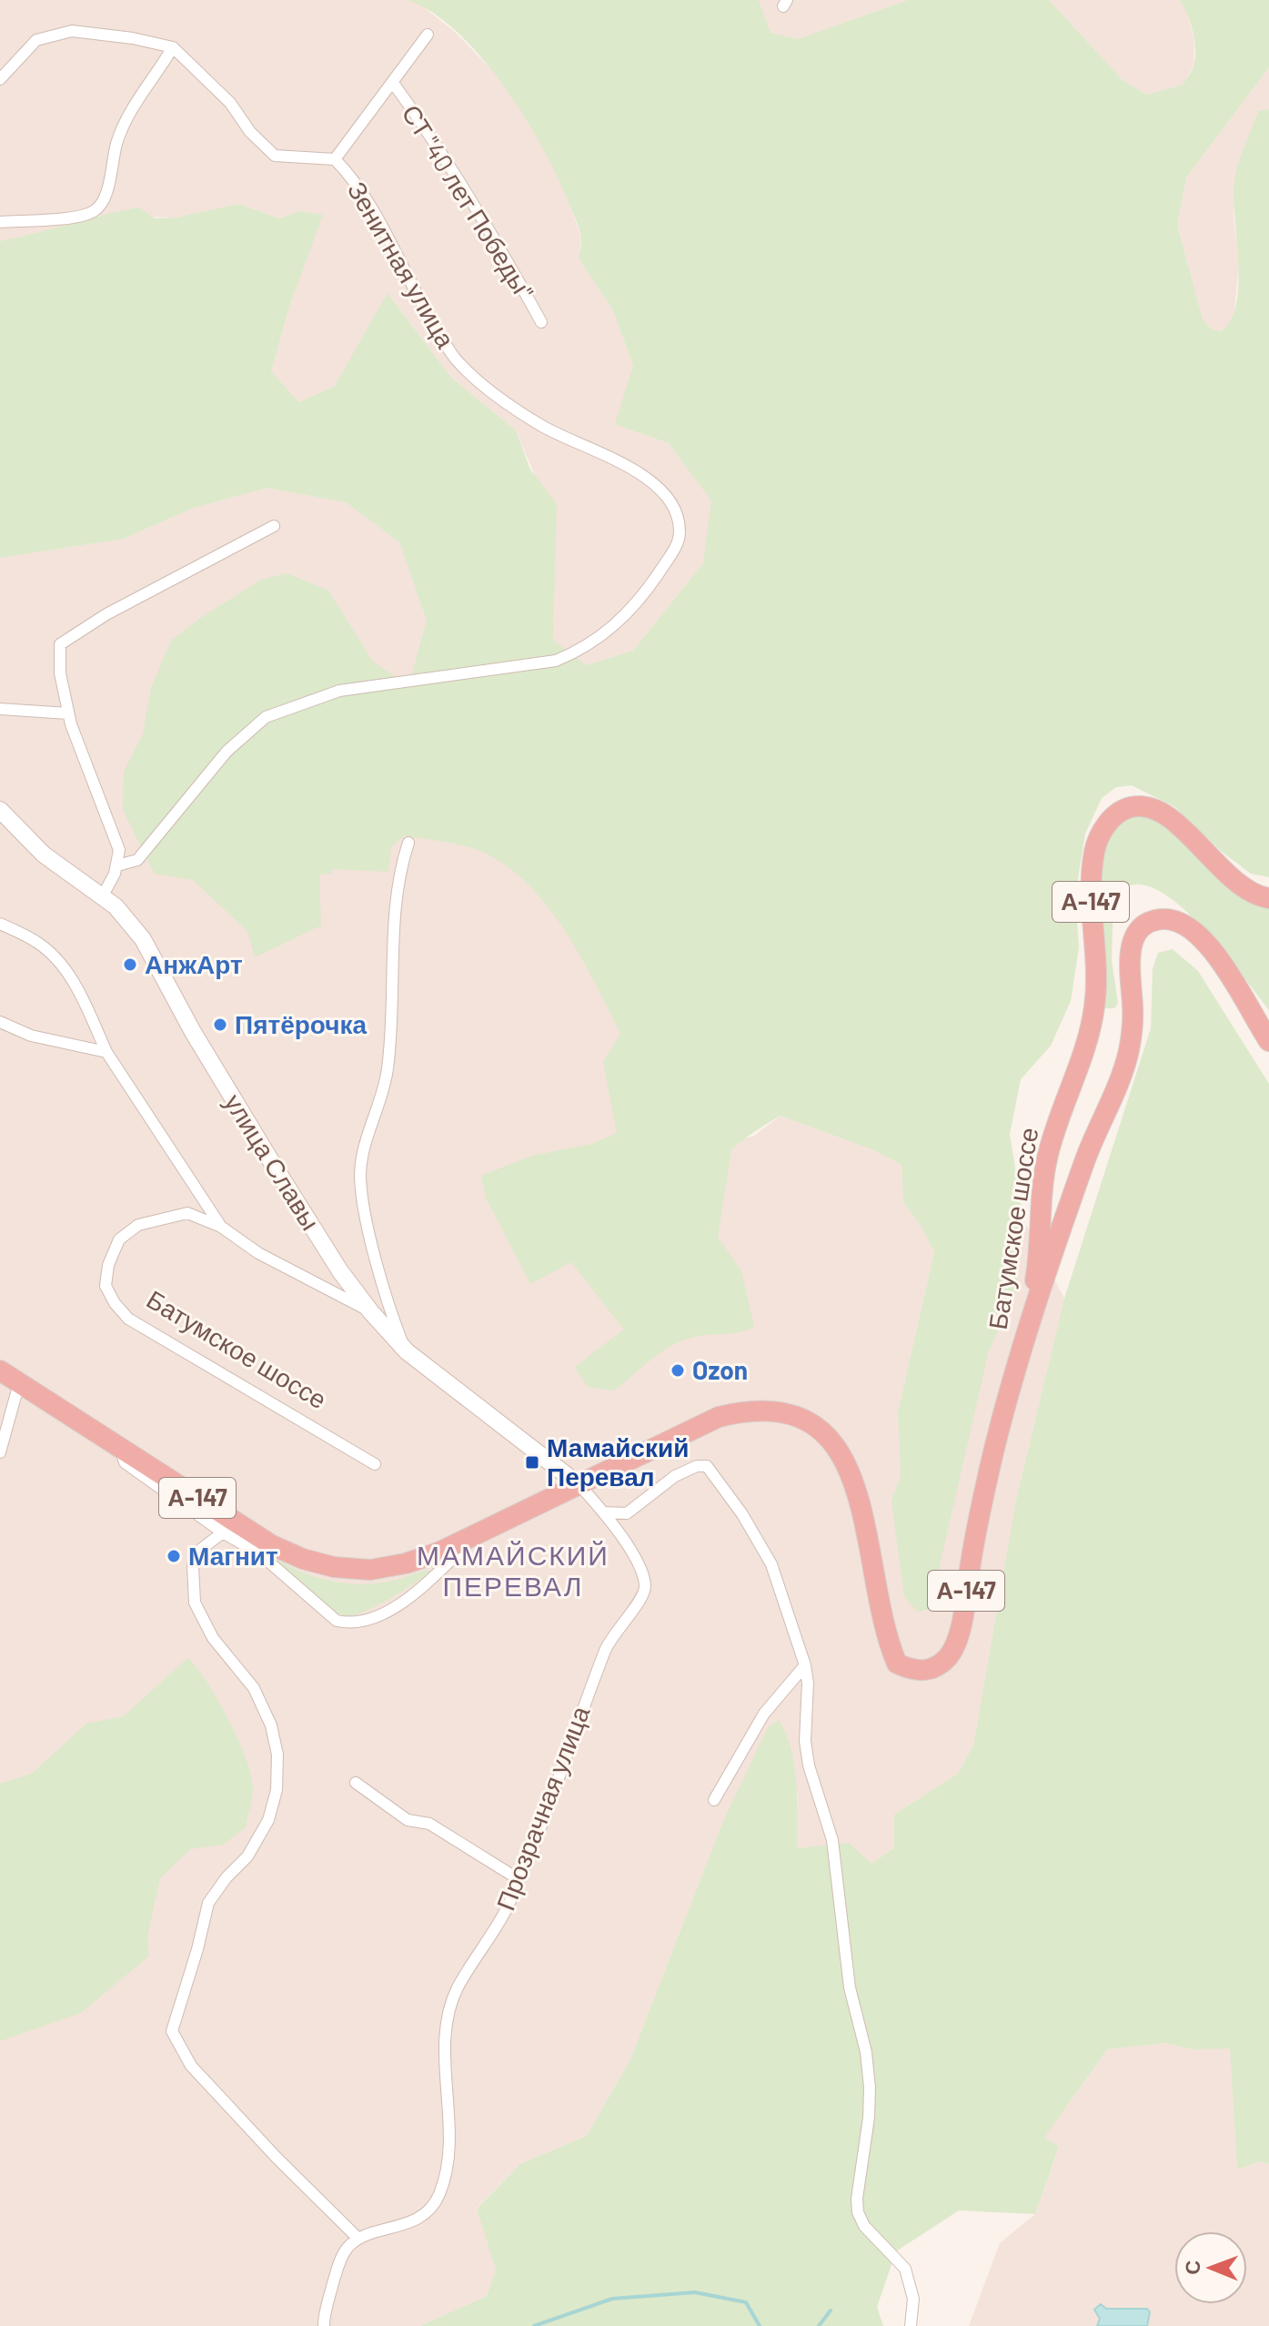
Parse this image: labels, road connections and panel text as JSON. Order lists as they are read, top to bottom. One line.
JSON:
{"streets":{"highway":["А-147","Батумское шоссе"],"street":["СТ \"40 лет Победы\"","Зенитная улица","улица Славы","Прозрачная улица"]},"crossings":[["СТ \"40 лет Победы\"","Зенитная улица"],["улица Славы","Батумское шоссе"],["улица Славы","Прозрачная улица"],["Батумское шоссе","Прозрачная улица"]],"districts":["МАМАЙСКИЙ ПЕРЕВАЛ"],"places":{"other":["АнжАрт","Пятёрочка","Ozon","Магнит"],"transit":["Мамайский Перевал"]},"north":"left"}
